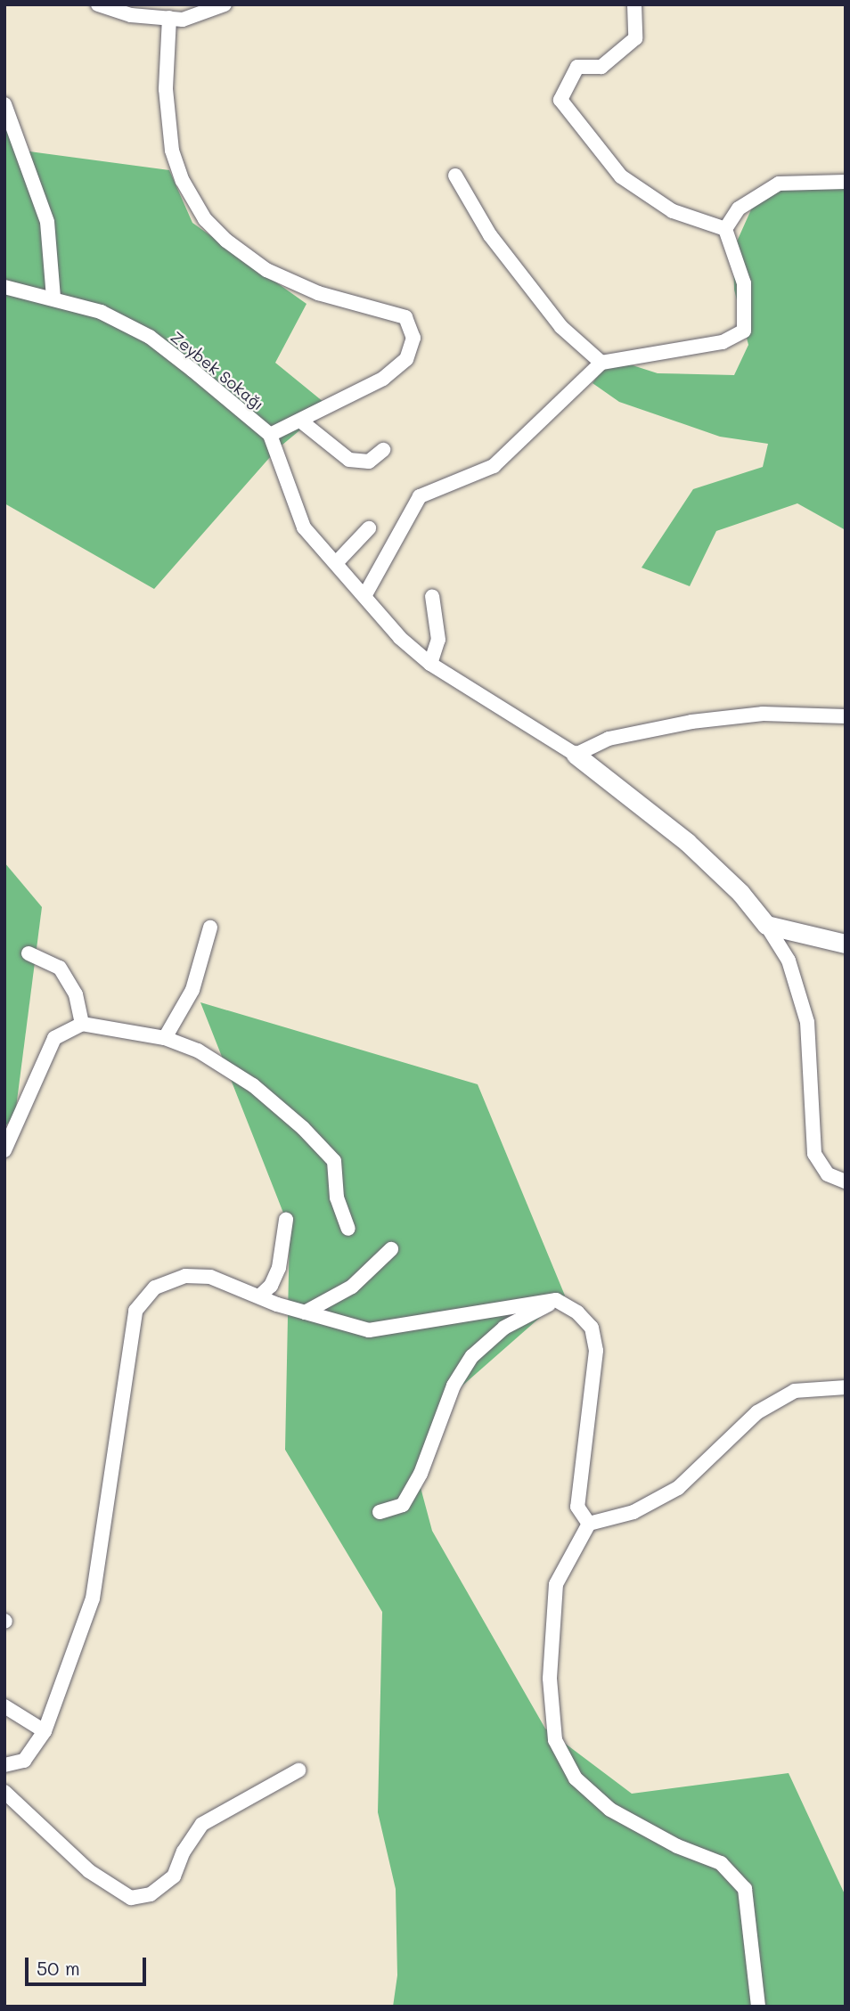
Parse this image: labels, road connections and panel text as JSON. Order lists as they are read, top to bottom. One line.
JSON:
{"streets":{"street":["Zeybek Sokağı"]},"scale_bar":"50 m"}
